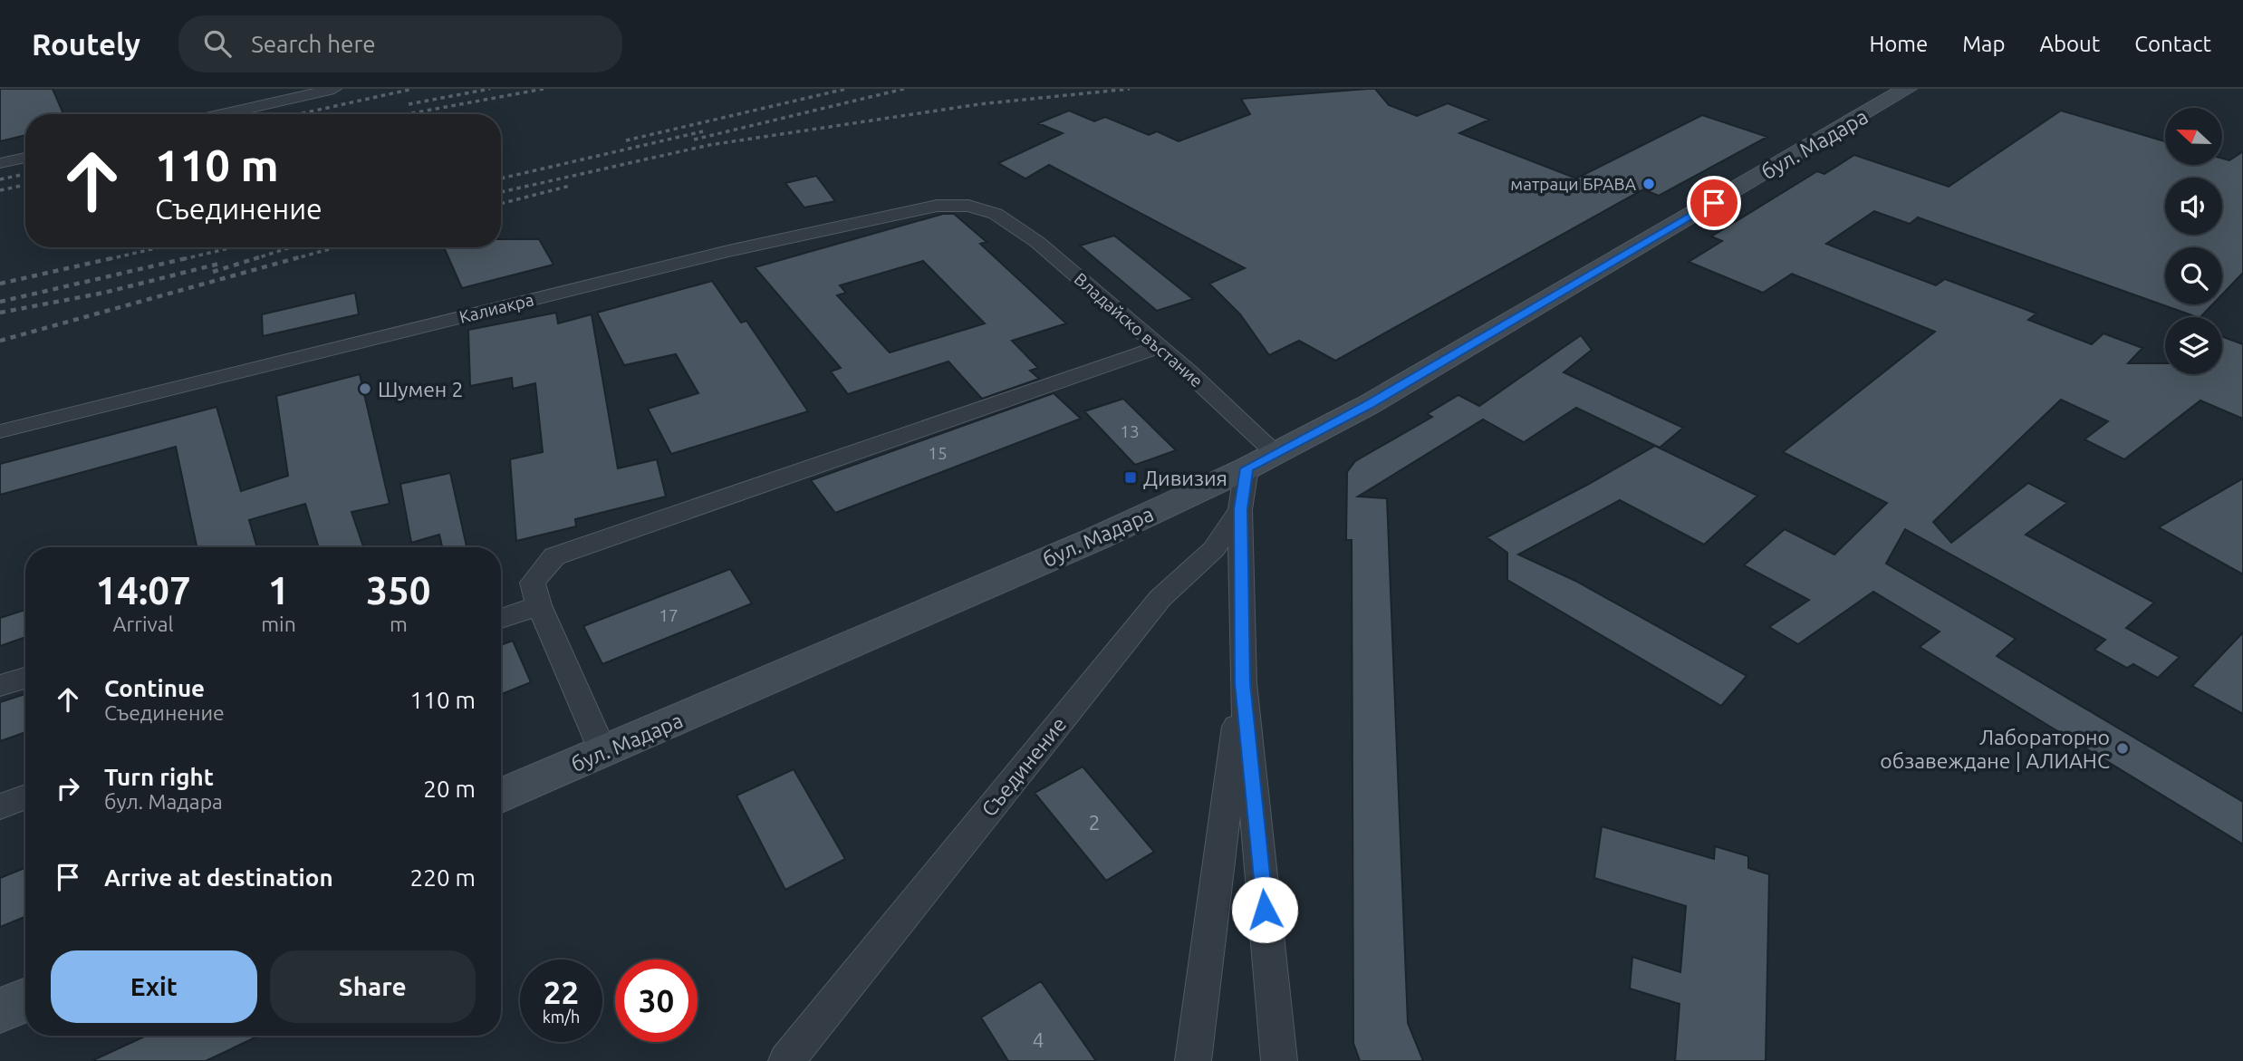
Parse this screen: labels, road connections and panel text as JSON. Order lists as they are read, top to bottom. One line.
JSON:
{"streets":{"main road":["бул. Мадара"],"street":["Калиакра","Владайско въстание","Съединение"]},"crossings":[["бул. Мадара","Владайско въстание"],["бул. Мадара","Съединение"],["Калиакра","Владайско въстание"],["Владайско въстание","Съединение"]],"places":{"other":["матраци БРАВА","Шумен 2","Лабораторно обзавеждане | АЛИАНС"],"transit":["Дивизия"]},"house_numbers":["13","15","17","2","4"],"north":"left","page":{"header":"Routely","search":"Search here","nav":["Home","Map","About","Contact"],"turn":["110 m","Съединение"],"eta":["14:07","Arrival","1","min","350","m"],"list":[{"name":"Continue","note":"Съединение","value":"110 m"},{"name":"Turn right","note":"бул. Мадара","value":"20 m"},{"name":"Arrive at destination","value":"220 m"}],"buttons":["Exit","Share"],"speed":"22 km/h","limit":"30"}}
